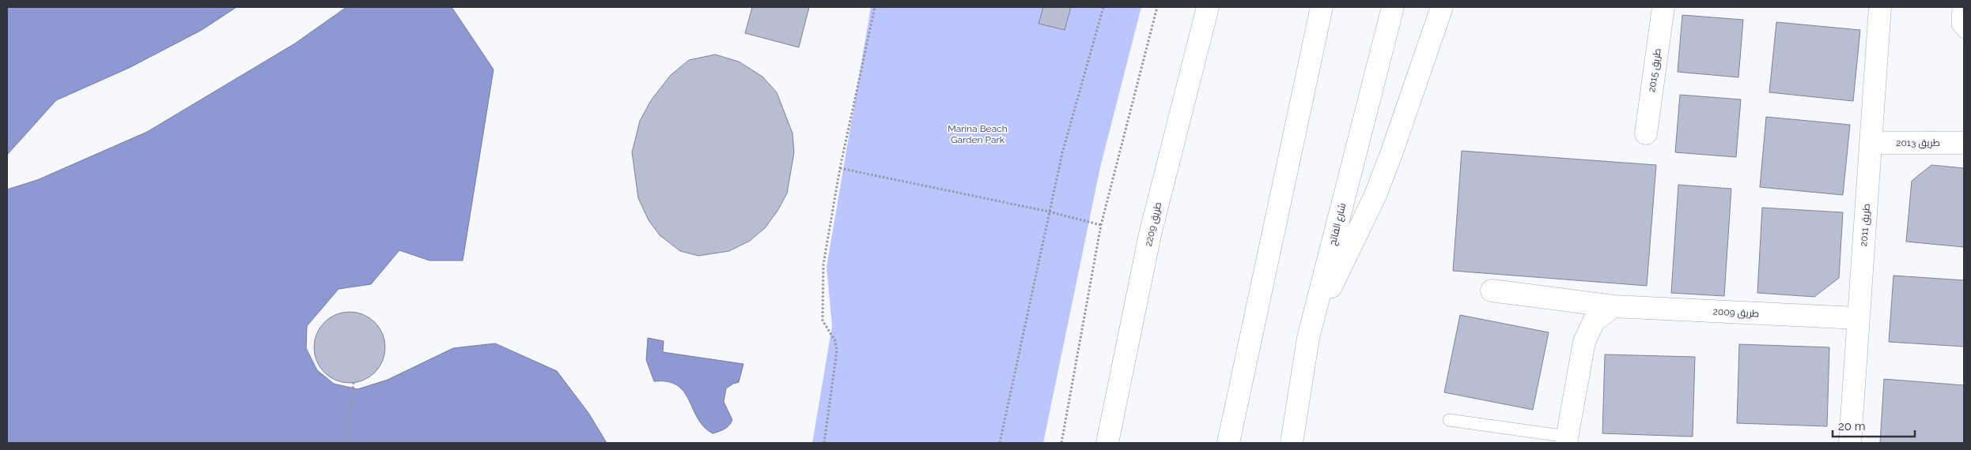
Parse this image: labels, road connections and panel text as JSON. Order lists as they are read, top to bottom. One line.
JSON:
{"streets":{"street":["طريق 2015","طريق 2013","طريق 2209","شارع الفاتح","طريق 2011","طريق 2009"]},"crossings":[["طريق 2013","طريق 2011"],["طريق 2011","طريق 2009"]],"parks":["Marina Beach Garden Park"],"scale_bar":"20 m"}
